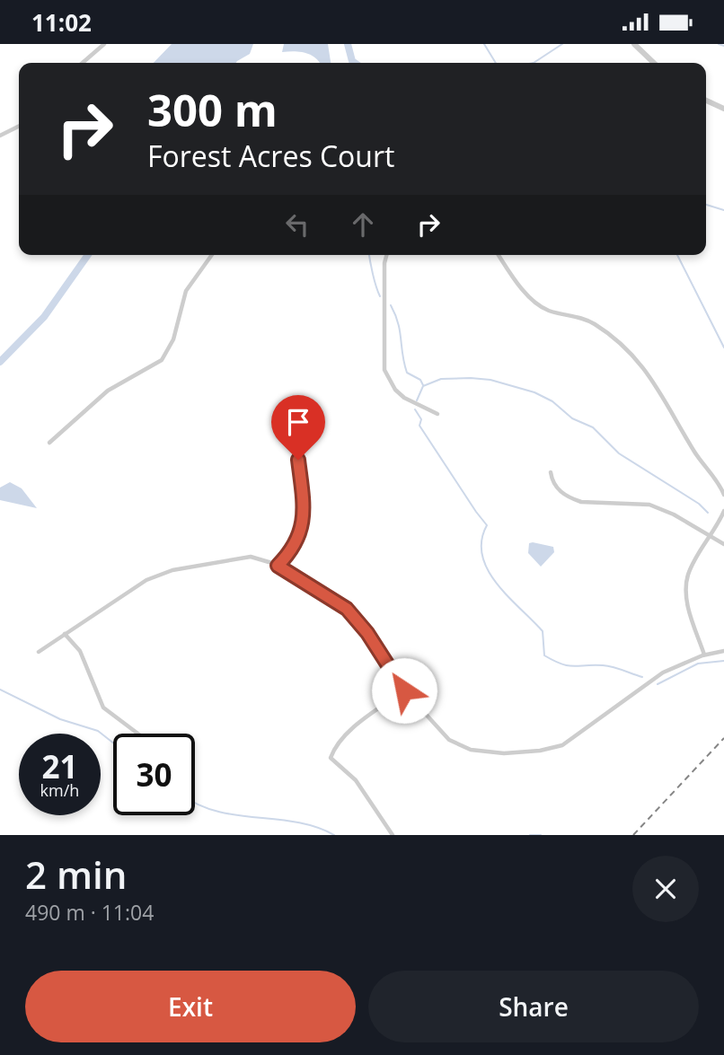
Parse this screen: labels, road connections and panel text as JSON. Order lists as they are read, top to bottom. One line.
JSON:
{"page":{"status":"11:02","turn":["300 m","Forest Acres Court"],"speed":"21 km/h","limit":"30","heading":["2 min","490 m · 11:04"],"buttons":["Exit","Share"]}}
